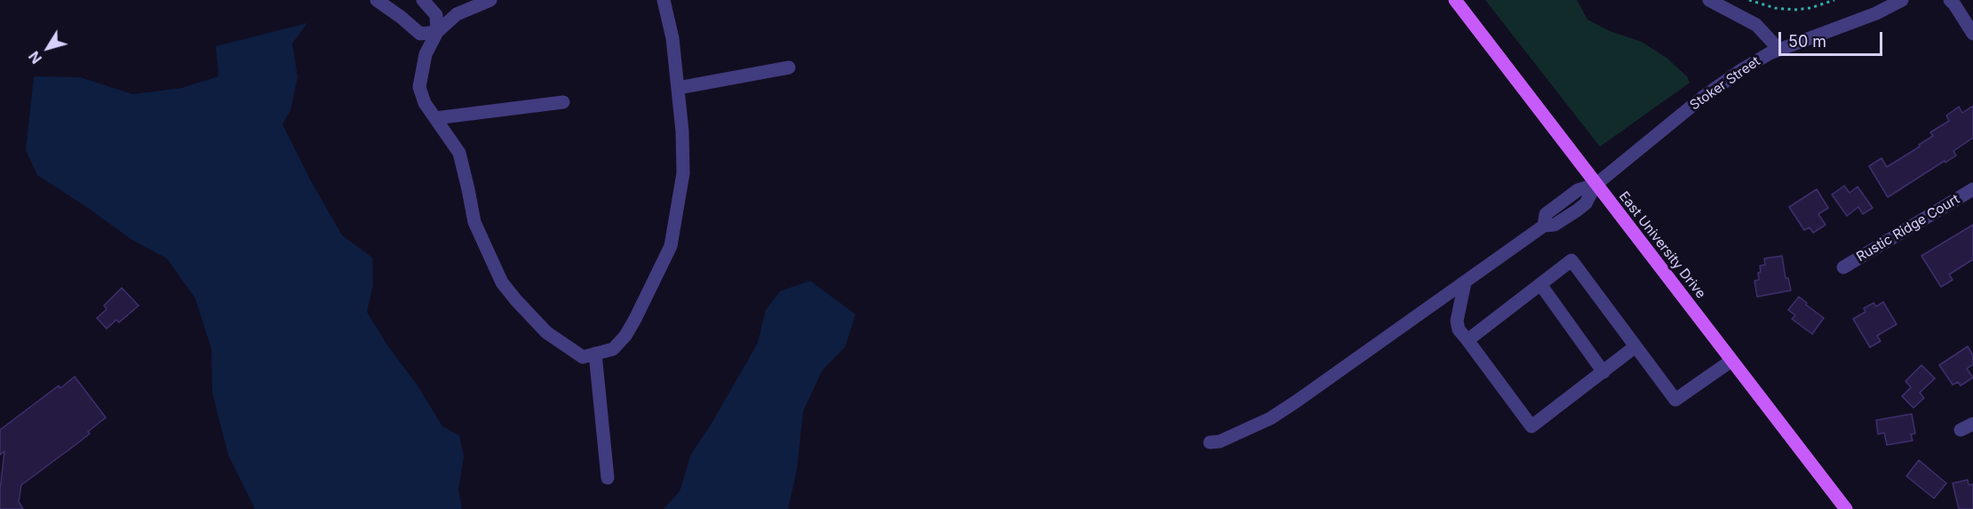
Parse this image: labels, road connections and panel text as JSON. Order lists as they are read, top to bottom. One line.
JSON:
{"streets":{"main road":["East University Drive"],"street":["Stoker Street","Rustic Ridge Court"]},"crossings":[["Stoker Street","East University Drive"]],"scale_bar":"50 m","north":"bottom left"}
